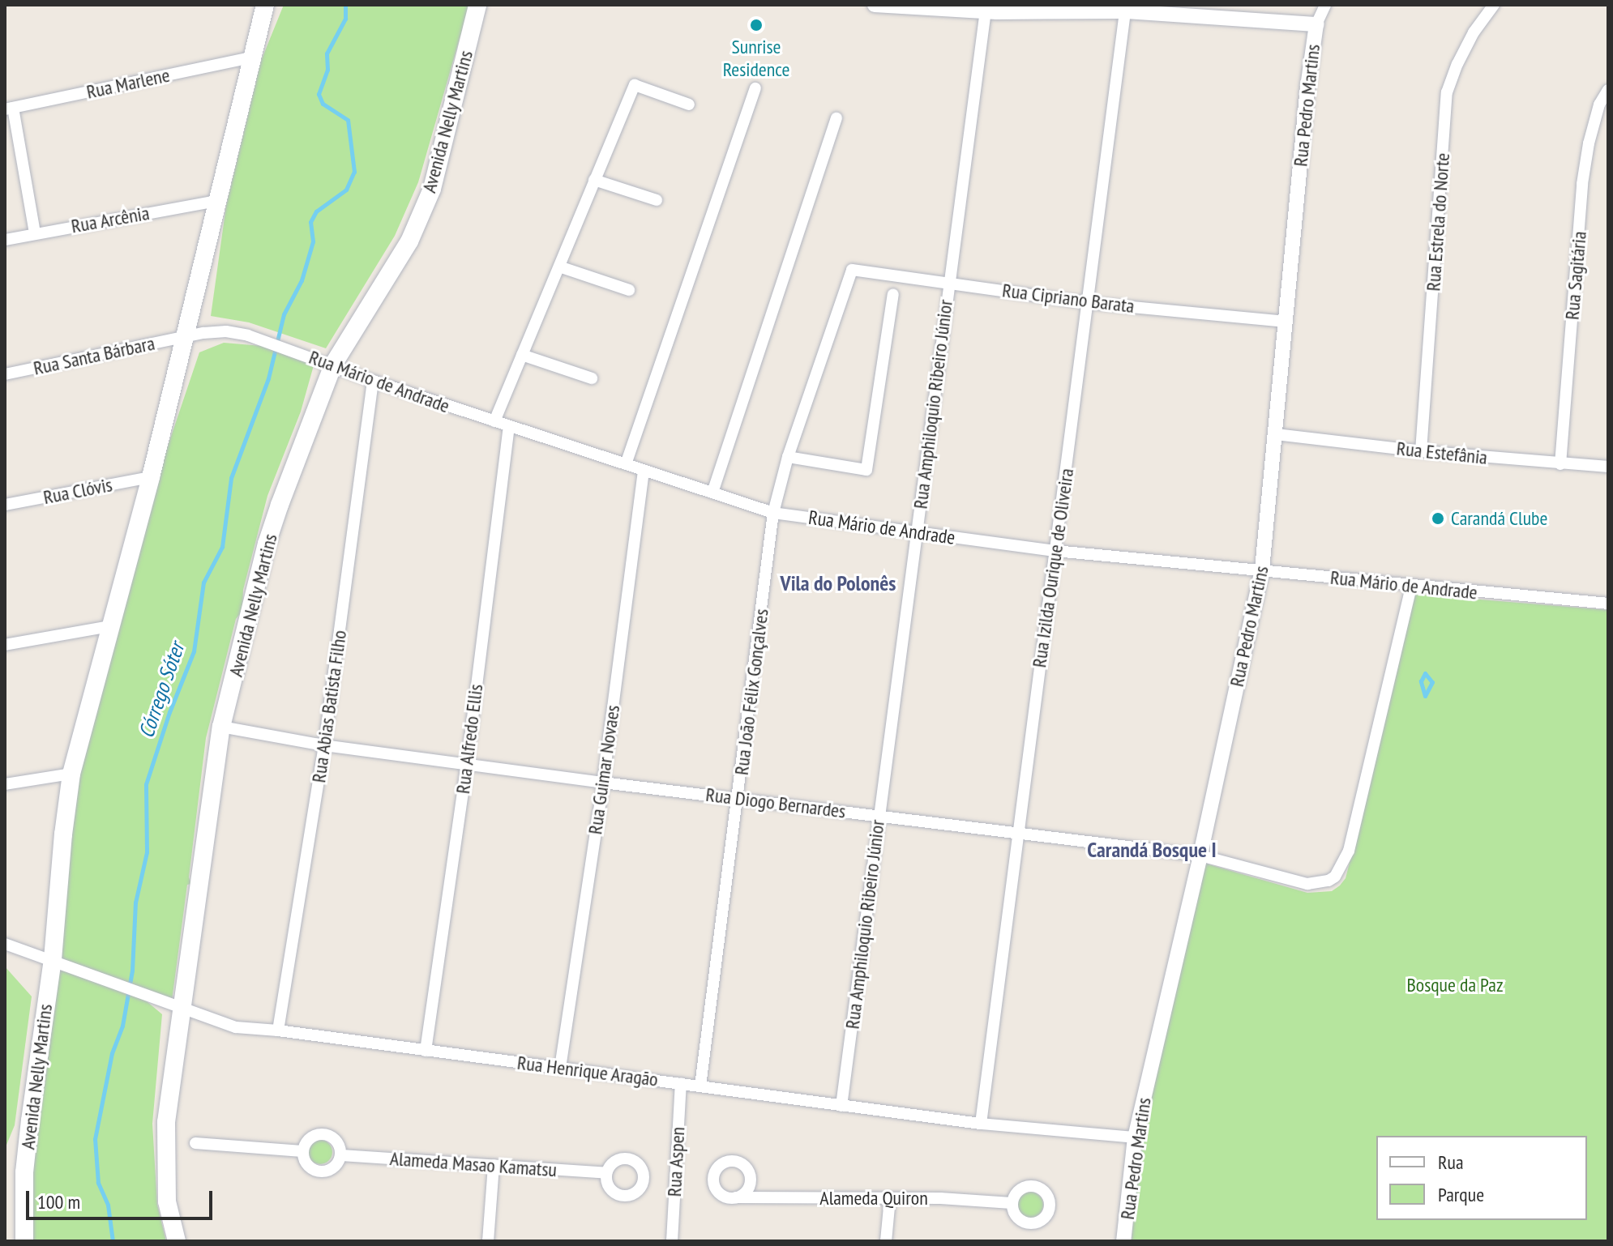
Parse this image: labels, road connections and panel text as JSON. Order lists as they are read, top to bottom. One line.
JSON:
{"streets":{"main road":["Avenida Nelly Martins"],"street":["Rua Marlene","Rua Pedro Martins","Rua Arcênia","Rua Estrela do Norte","Rua Sagitária","Rua Cipriano Barata","Rua Santa Bárbara","Rua Mário de Andrade","Rua Amphiloquio Ribeiro Júnior","Rua Estefânia","Rua Clóvis","Rua Izilda Ourique de Oliveira","Rua João Félix Gonçalves","Rua Abias Batista Filho","Rua Alfredo Ellis","Rua Guimar Novaes","Rua Diogo Bernardes","Rua Henrique Aragão","Rua Aspen","Alameda Masao Kamatsu","Alameda Quiron"]},"crossings":[["Rua Marlene","Avenida Nelly Martins"],["Rua Pedro Martins","Rua Cipriano Barata"],["Rua Pedro Martins","Rua Mário de Andrade"],["Rua Pedro Martins","Rua Estefânia"],["Rua Pedro Martins","Rua Diogo Bernardes"],["Rua Pedro Martins","Rua Henrique Aragão"],["Avenida Nelly Martins","Rua Arcênia"],["Avenida Nelly Martins","Rua Santa Bárbara"],["Avenida Nelly Martins","Rua Mário de Andrade"],["Avenida Nelly Martins","Rua Clóvis"],["Avenida Nelly Martins","Rua Diogo Bernardes"],["Avenida Nelly Martins","Rua Henrique Aragão"],["Rua Estrela do Norte","Rua Estefânia"],["Rua Sagitária","Rua Estefânia"],["Rua Cipriano Barata","Rua Amphiloquio Ribeiro Júnior"],["Rua Cipriano Barata","Rua Izilda Ourique de Oliveira"],["Rua Cipriano Barata","Rua João Félix Gonçalves"],["Rua Santa Bárbara","Rua Mário de Andrade"],["Rua Mário de Andrade","Rua Amphiloquio Ribeiro Júnior"],["Rua Mário de Andrade","Rua Izilda Ourique de Oliveira"],["Rua Mário de Andrade","Rua João Félix Gonçalves"],["Rua Mário de Andrade","Rua Abias Batista Filho"],["Rua Mário de Andrade","Rua Alfredo Ellis"],["Rua Mário de Andrade","Rua Guimar Novaes"],["Rua Mário de Andrade","Rua Diogo Bernardes"],["Rua Amphiloquio Ribeiro Júnior","Rua Diogo Bernardes"],["Rua Amphiloquio Ribeiro Júnior","Rua Henrique Aragão"],["Rua Izilda Ourique de Oliveira","Rua Diogo Bernardes"],["Rua Izilda Ourique de Oliveira","Rua Henrique Aragão"],["Rua João Félix Gonçalves","Rua Diogo Bernardes"],["Rua João Félix Gonçalves","Rua Henrique Aragão"],["Rua Abias Batista Filho","Rua Diogo Bernardes"],["Rua Abias Batista Filho","Rua Henrique Aragão"],["Rua Alfredo Ellis","Rua Diogo Bernardes"],["Rua Alfredo Ellis","Rua Henrique Aragão"],["Rua Guimar Novaes","Rua Diogo Bernardes"],["Rua Guimar Novaes","Rua Henrique Aragão"],["Rua Henrique Aragão","Rua Aspen"]],"districts":["Vila do Polonês","Carandá Bosque I"],"water":["Córrego Sóter"],"parks":["Bosque da Paz"],"places":["Sunrise Residence","Carandá Clube"],"legend":["Rua","Parque"],"scale_bar":"100 m"}
